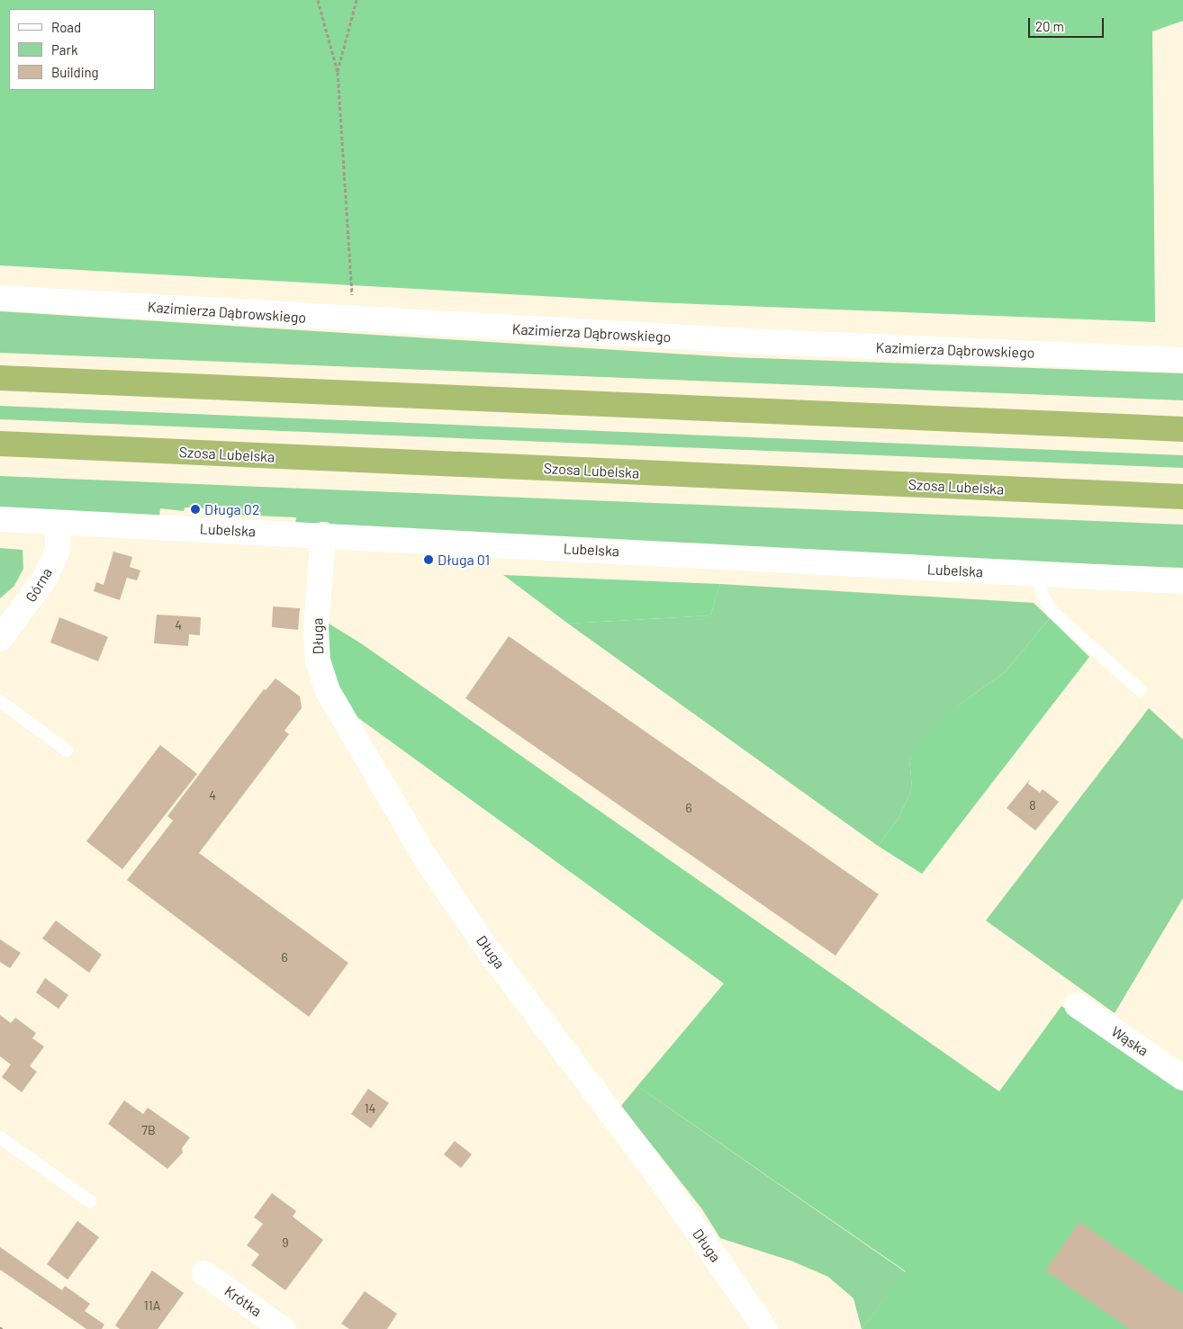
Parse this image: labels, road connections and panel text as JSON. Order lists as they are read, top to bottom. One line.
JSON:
{"streets":{"highway":["Szosa Lubelska"],"street":["Kazimierza Dąbrowskiego","Lubelska","Górna","Długa","Wąska","Krótka"]},"crossings":[["Lubelska","Górna"],["Lubelska","Długa"]],"places":["Długa 02","Długa 01"],"house_numbers":["4","4","8","6","6","14","7B","9","11A"],"legend":["Road","Park","Building"],"scale_bar":"20 m"}
